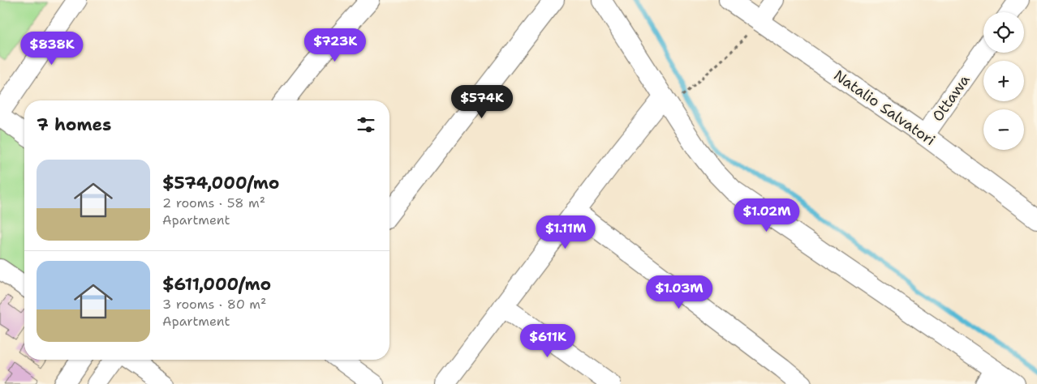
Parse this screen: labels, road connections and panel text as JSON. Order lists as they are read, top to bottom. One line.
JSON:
{"streets":{"street":["Ottawa","Natalio Salvatori"]},"crossings":[["Ottawa","Natalio Salvatori"]],"page":{"map_buttons":["+","−"],"price":["$723K","$838K","$574K","$1.02M","$1.11M","$1.03M","$611K"],"heading":"7 homes","list":[{"name":"$574,000/mo","note":"2 rooms · 58 m² · Apartment"},{"name":"$611,000/mo","note":"3 rooms · 80 m² · Apartment"}]}}
